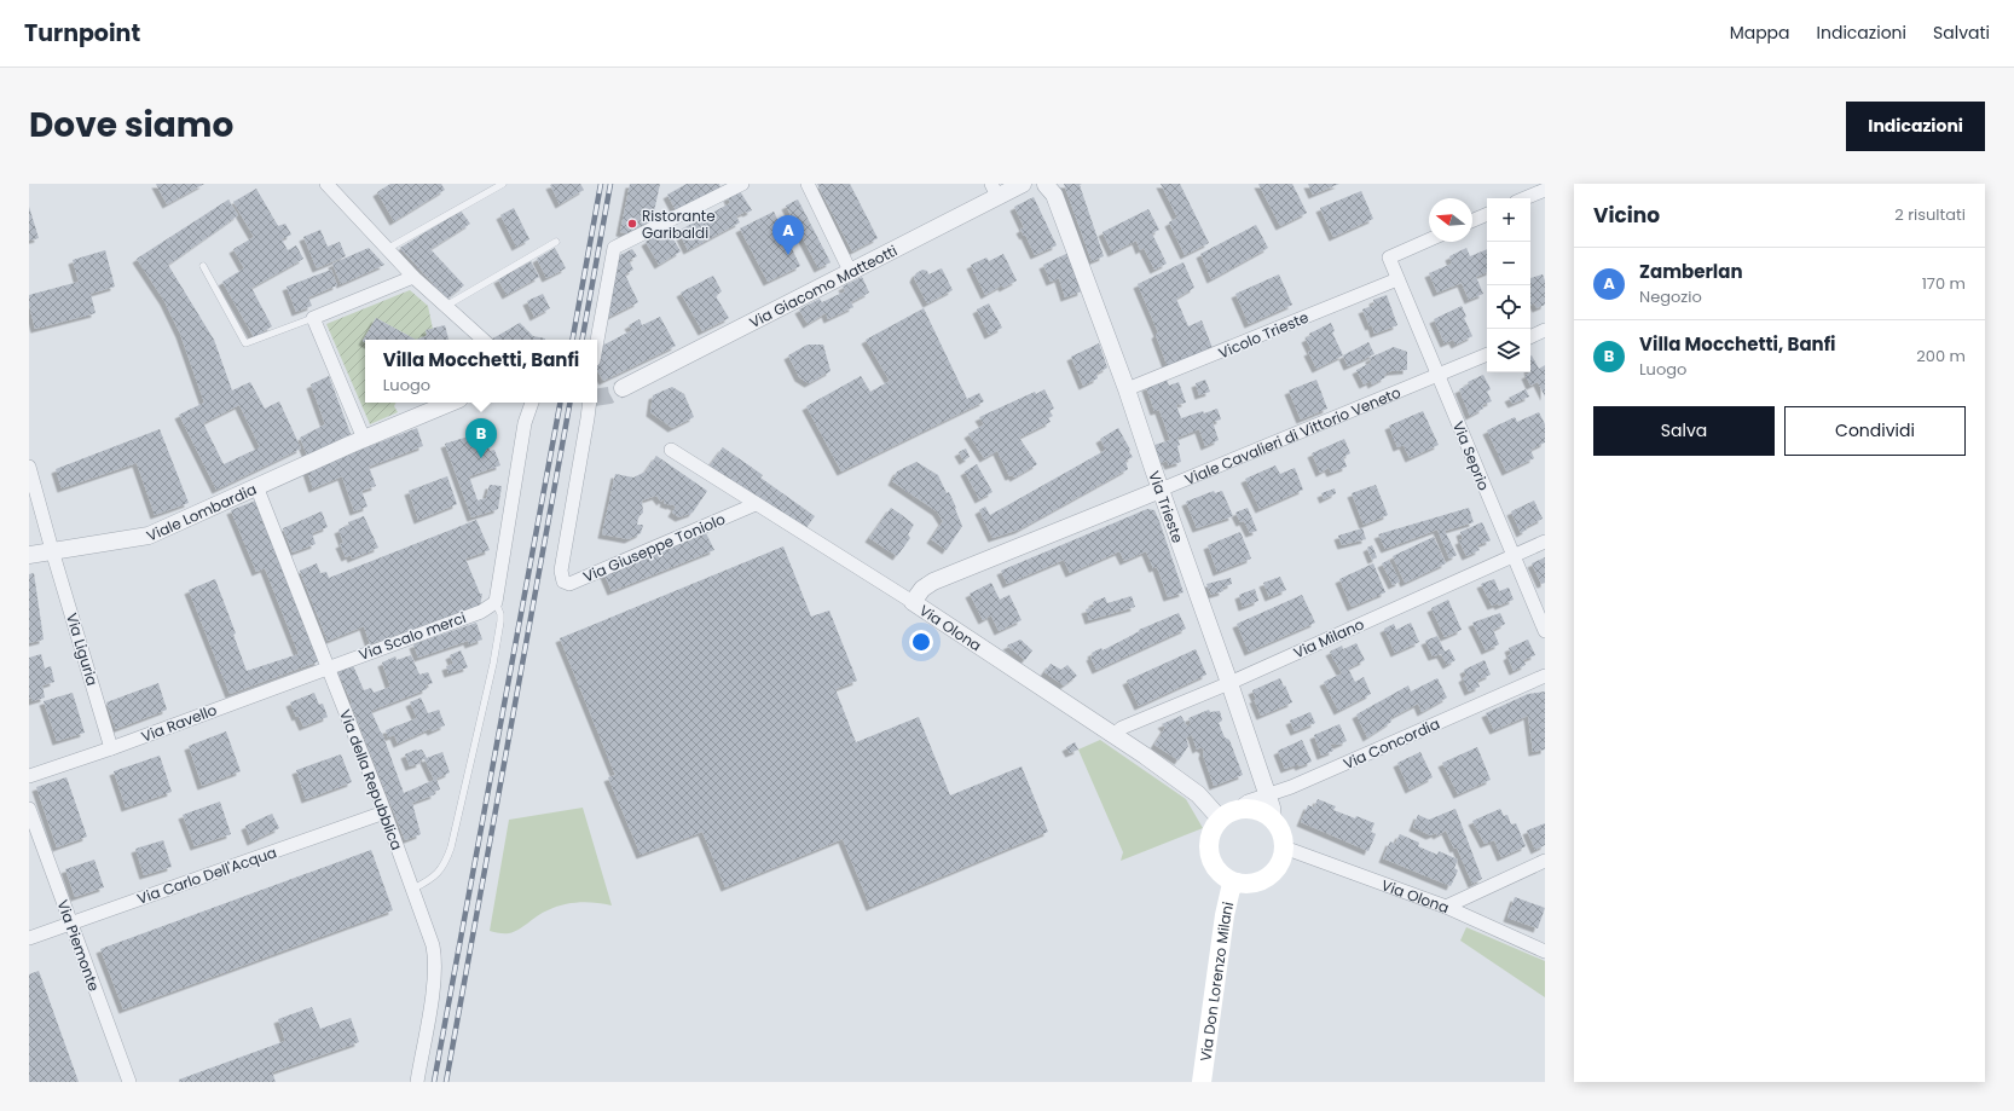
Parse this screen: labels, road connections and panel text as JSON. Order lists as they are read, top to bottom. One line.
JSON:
{"streets":{"main road":["Via Don Lorenzo Milani"],"street":["Via Giacomo Matteotti","Vicolo Trieste","Viale Cavalieri di Vittorio Veneto","Via Seprio","Via Trieste","Viale Lombardia","Via Giuseppe Toniolo","Via Olona","Via Scalo merci","Via Milano","Via Liguria","Via Ravello","Via Concordia","Via della Repubblica","Via Carlo Dell'Acqua","Via Piemonte"]},"crossings":[["Vicolo Trieste","Via Seprio"],["Vicolo Trieste","Via Trieste"],["Viale Cavalieri di Vittorio Veneto","Via Seprio"],["Viale Cavalieri di Vittorio Veneto","Via Trieste"],["Viale Cavalieri di Vittorio Veneto","Via Olona"],["Via Seprio","Via Milano"],["Via Trieste","Via Olona"],["Via Trieste","Via Milano"],["Via Trieste","Via Concordia"],["Via Trieste","Via Don Lorenzo Milani"],["Viale Lombardia","Via Liguria"],["Viale Lombardia","Via della Repubblica"],["Via Giuseppe Toniolo","Via Olona"],["Via Olona","Via Milano"],["Via Olona","Via Concordia"],["Via Olona","Via Don Lorenzo Milani"],["Via Scalo merci","Via Ravello"],["Via Scalo merci","Via della Repubblica"],["Via Liguria","Via Ravello"],["Via Ravello","Via della Repubblica"],["Via Concordia","Via Don Lorenzo Milani"],["Via della Repubblica","Via Carlo Dell'Acqua"],["Via Carlo Dell'Acqua","Via Piemonte"]],"places":["Ristorante Garibaldi"],"north":"left","page":{"header":"Turnpoint","nav":["Mappa","Indicazioni","Salvati"],"title":"Dove siamo","buttons":["Indicazioni",["Salva","Condividi"]],"heading":["Vicino","2 risultati"],"map_buttons":["+","−"],"pins":["A","B"],"list":[{"mark":"A","name":"Zamberlan","note":"Negozio","value":"170 m"},{"mark":"B","name":"Villa Mocchetti, Banfi","note":"Luogo","value":"200 m"}],"popup":["Villa Mocchetti, Banfi","Luogo"]}}
